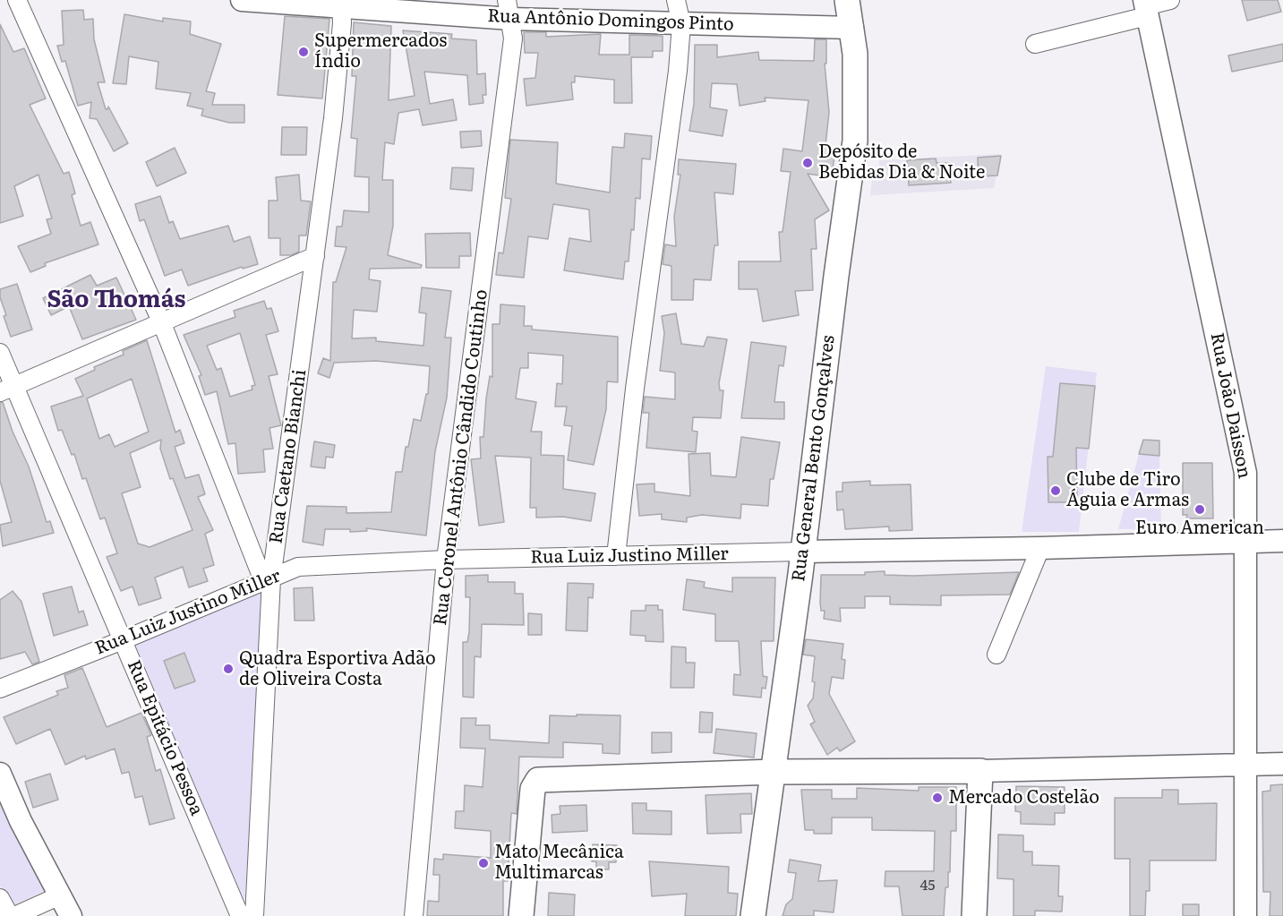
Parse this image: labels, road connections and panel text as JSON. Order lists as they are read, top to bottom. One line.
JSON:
{"streets":{"main road":["Rua General Bento Gonçalves"],"street":["Rua Antônio Domingos Pinto","Rua João Daisson","Rua Caetano Bianchi","Rua Coronel Antônio Cândido Coutinho","Rua Luiz Justino Miller","Rua Epitácio Pessoa"]},"crossings":[["Rua Antônio Domingos Pinto","Rua Caetano Bianchi"],["Rua Antônio Domingos Pinto","Rua Coronel Antônio Cândido Coutinho"],["Rua Antônio Domingos Pinto","Rua General Bento Gonçalves"],["Rua João Daisson","Rua Luiz Justino Miller"],["Rua Caetano Bianchi","Rua Luiz Justino Miller"],["Rua Coronel Antônio Cândido Coutinho","Rua Luiz Justino Miller"],["Rua General Bento Gonçalves","Rua Luiz Justino Miller"],["Rua Luiz Justino Miller","Rua Epitácio Pessoa"]],"districts":["São Thomás"],"places":["Supermercados Índio","Depósito de Bebidas Dia & Noite","Clube de Tiro Águia e Armas","Euro American","Quadra Esportiva Adão de Oliveira Costa","Mercado Costelão","Mato Mecânica Multimarcas"],"house_numbers":["45"]}
